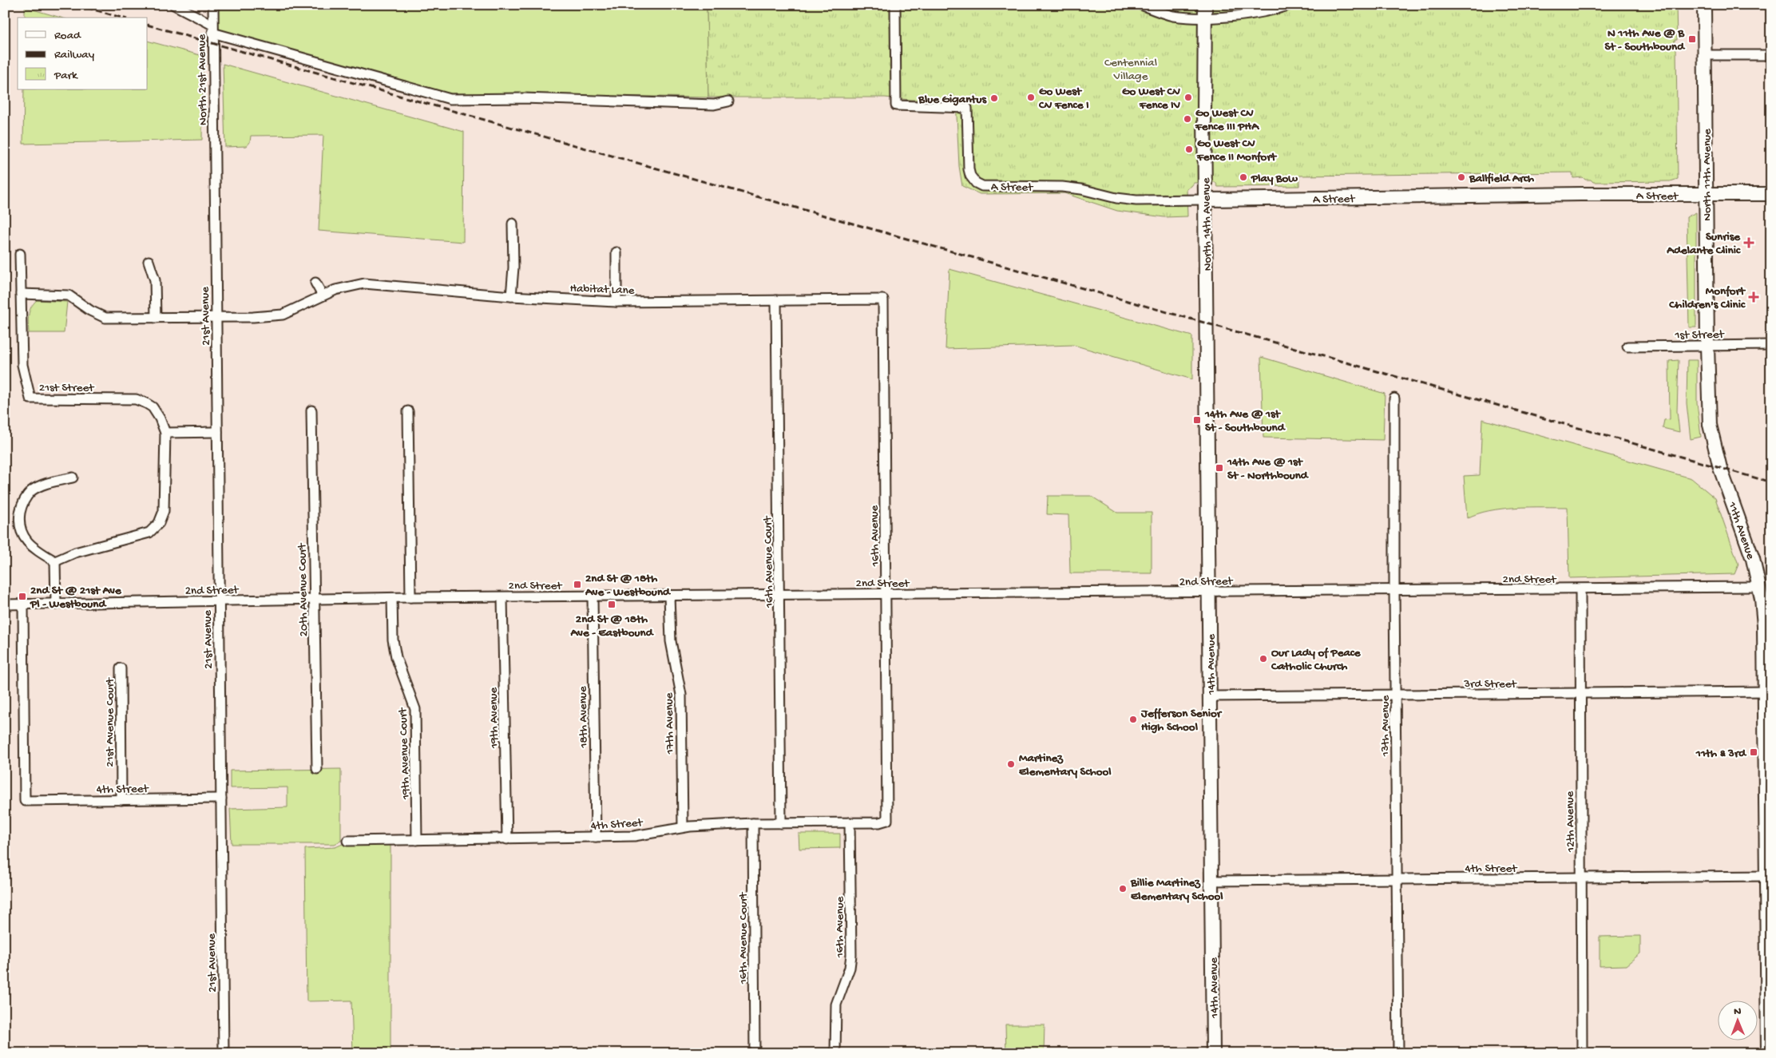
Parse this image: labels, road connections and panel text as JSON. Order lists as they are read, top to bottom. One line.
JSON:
{"streets":{"street":["North 21st Avenue","North 11th Avenue","A Street","North 14th Avenue","Habitat Lane","21st Avenue","1st Street","21st Street","11th Avenue","16th Avenue","16th Avenue Court","2nd Street","20th Avenue Court","14th Avenue","3rd Street","18th Avenue","19th Avenue","21st Avenue Court","17th Avenue","13th Avenue","19th Avenue Court","4th Street","12th Avenue"]},"crossings":[["North 21st Avenue","21st Avenue"],["North 11th Avenue","A Street"],["North 11th Avenue","1st Street"],["North 11th Avenue","11th Avenue"],["A Street","North 14th Avenue"],["North 14th Avenue","14th Avenue"],["Habitat Lane","21st Avenue"],["Habitat Lane","16th Avenue"],["Habitat Lane","16th Avenue Court"],["21st Avenue","2nd Street"],["21st Avenue","4th Street"],["1st Street","11th Avenue"],["11th Avenue","2nd Street"],["11th Avenue","3rd Street"],["11th Avenue","4th Street"],["16th Avenue","2nd Street"],["16th Avenue","4th Street"],["16th Avenue Court","2nd Street"],["16th Avenue Court","4th Street"],["2nd Street","20th Avenue Court"],["2nd Street","14th Avenue"],["2nd Street","18th Avenue"],["2nd Street","19th Avenue"],["2nd Street","17th Avenue"],["2nd Street","13th Avenue"],["2nd Street","19th Avenue Court"],["2nd Street","4th Street"],["2nd Street","12th Avenue"],["14th Avenue","3rd Street"],["14th Avenue","4th Street"],["3rd Street","13th Avenue"],["3rd Street","12th Avenue"],["18th Avenue","4th Street"],["19th Avenue","4th Street"],["21st Avenue Court","4th Street"],["17th Avenue","4th Street"],["13th Avenue","4th Street"],["19th Avenue Court","4th Street"],["4th Street","12th Avenue"]],"parks":["Centennial Village"],"places":{"transit":["N 11th Ave @ B St - Southbound","14th Ave @ 1st St - Southbound","14th Ave @ 1st St - Northbound","2nd St @ 18th Ave - Westbound","2nd St @ 21st Ave Pl - Westbound","2nd St @ 18th Ave - Eastbound","11th & 3rd"],"other":["Go West CV Fence I","Go West CV Fence IV","Blue Gigantus","Go West CV Fence III PHA","Go West CV Fence II Monfort","Play Bow","Ballfield Arch","Our Lady of Peace Catholic Church","Jefferson Senior High School","Martinez Elementary School","Billie Martinez Elementary School"],"health":["Sunrise Adelante Clinic","Monfort Children's Clinic"]},"legend":["Road","Railway","Park"],"north":"top"}
